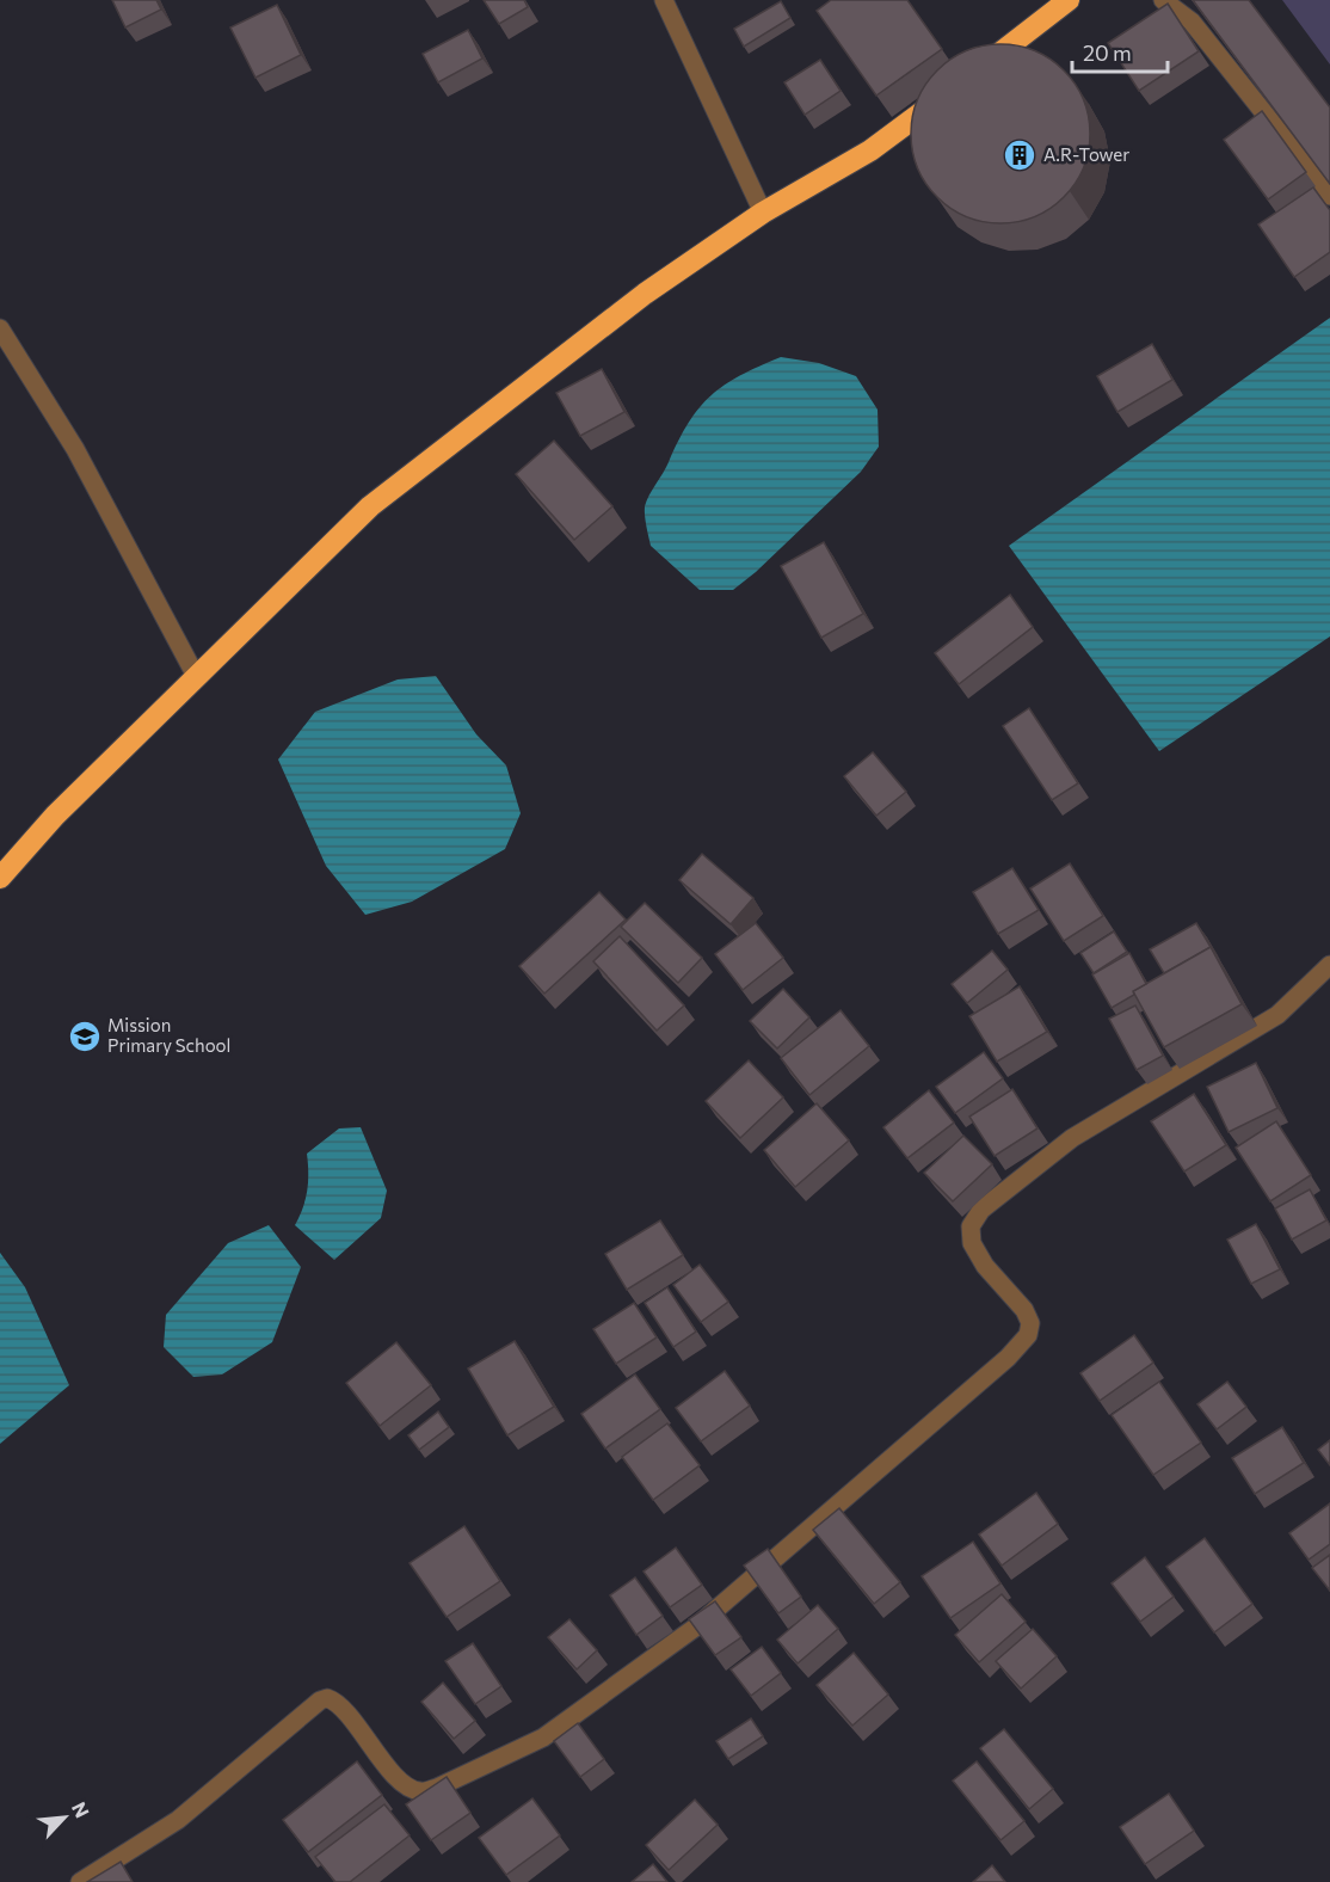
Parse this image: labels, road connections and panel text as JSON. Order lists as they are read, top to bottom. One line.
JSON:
{"places":{"building":["A.R-Tower"],"school or university":["Mission Primary School"]},"scale_bar":"20 m","north":"top right"}
